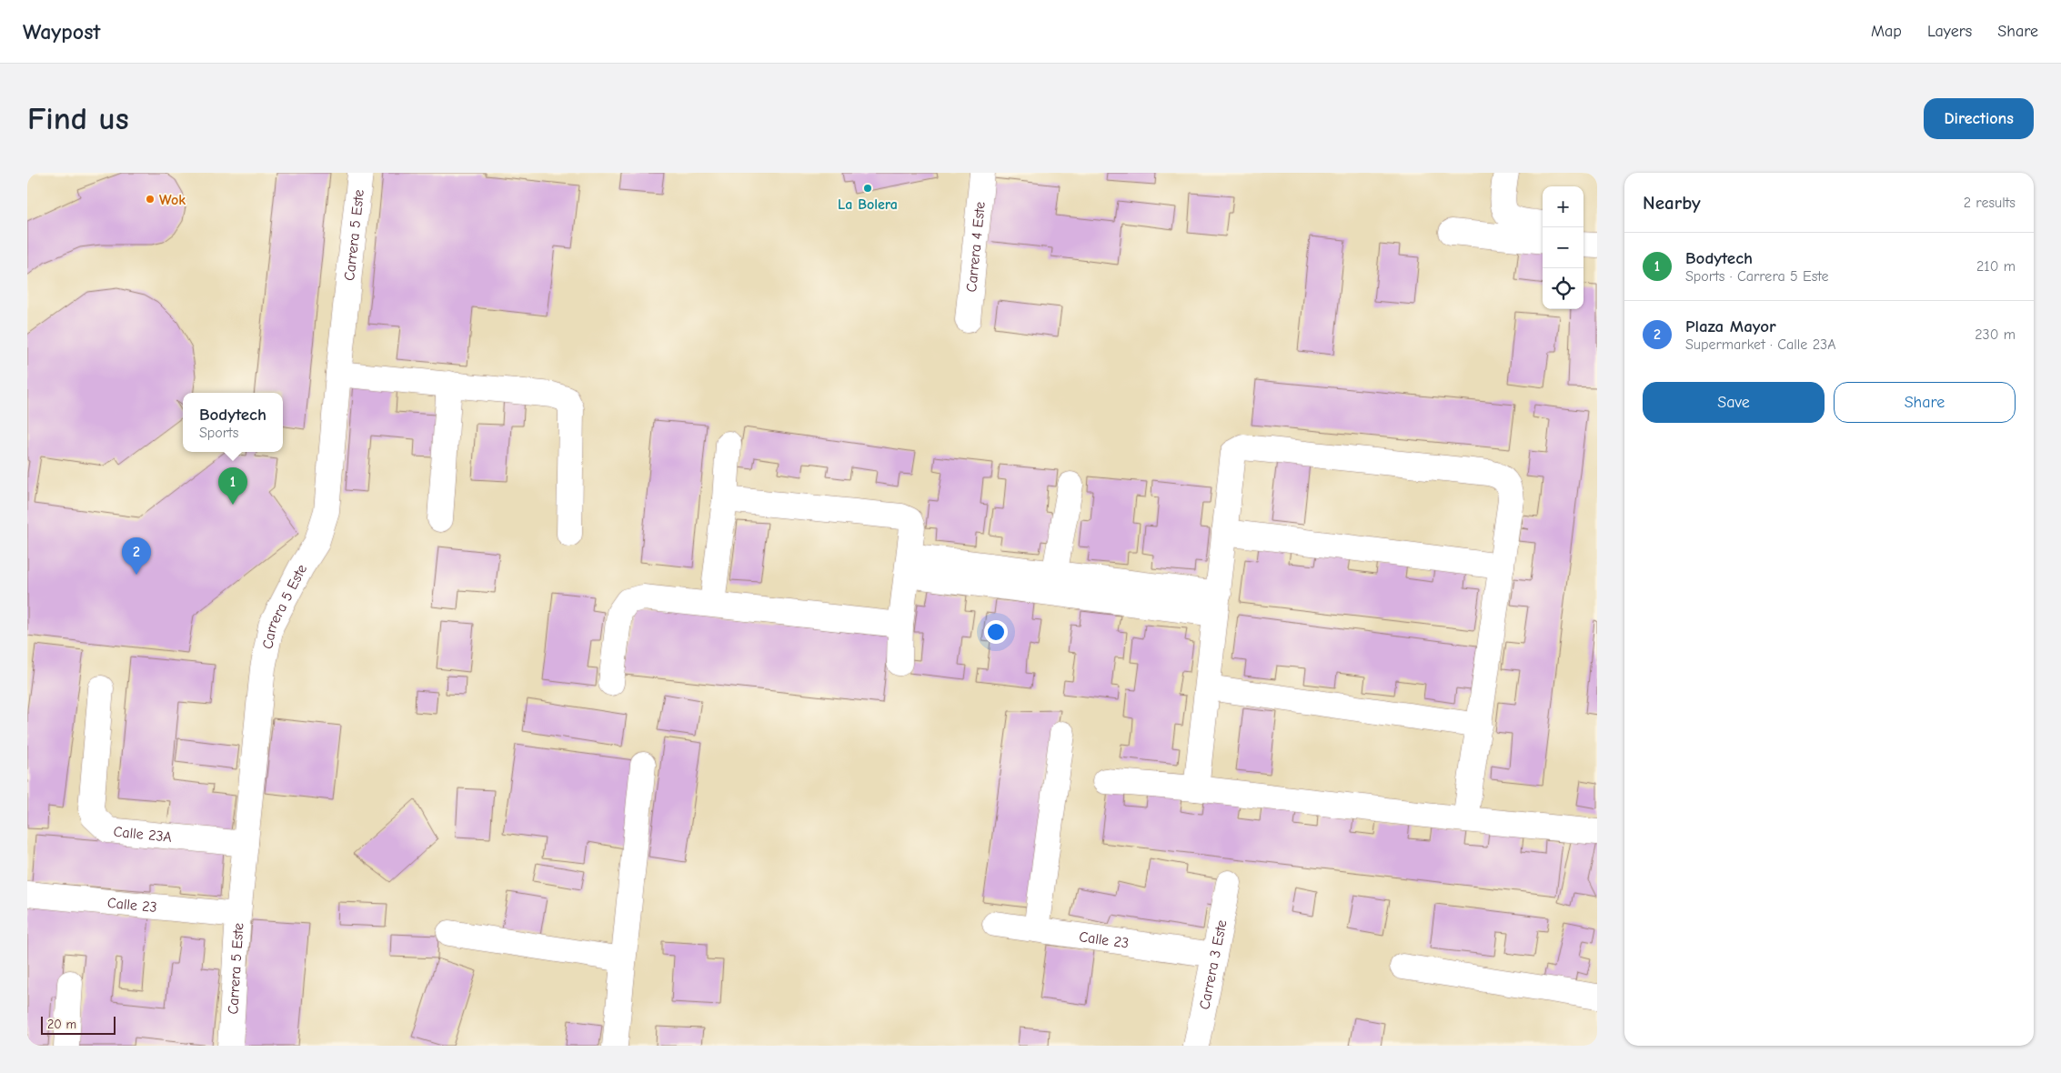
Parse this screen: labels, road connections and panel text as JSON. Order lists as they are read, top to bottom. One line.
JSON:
{"streets":{"street":["Carrera 5 Este","Carrera 4 Este","Calle 23A","Calle 23","Carrera 3 Este"]},"crossings":[["Carrera 5 Este","Calle 23A"],["Carrera 5 Este","Calle 23"],["Calle 23","Carrera 3 Este"]],"places":["La Bolera","Wok"],"scale_bar":"20 m","page":{"header":"Waypost","nav":["Map","Layers","Share"],"buttons":["Directions",["Save","Share"]],"title":"Find us","heading":["Nearby","2 results"],"map_buttons":["+","−"],"list":[{"mark":"1","name":"Bodytech","note":"Sports · Carrera 5 Este","value":"210 m"},{"mark":"2","name":"Plaza Mayor","note":"Supermarket · Calle 23A","value":"230 m"}],"popup":["Bodytech","Sports"],"pins":["1","2"],"scale":"20 m"}}
